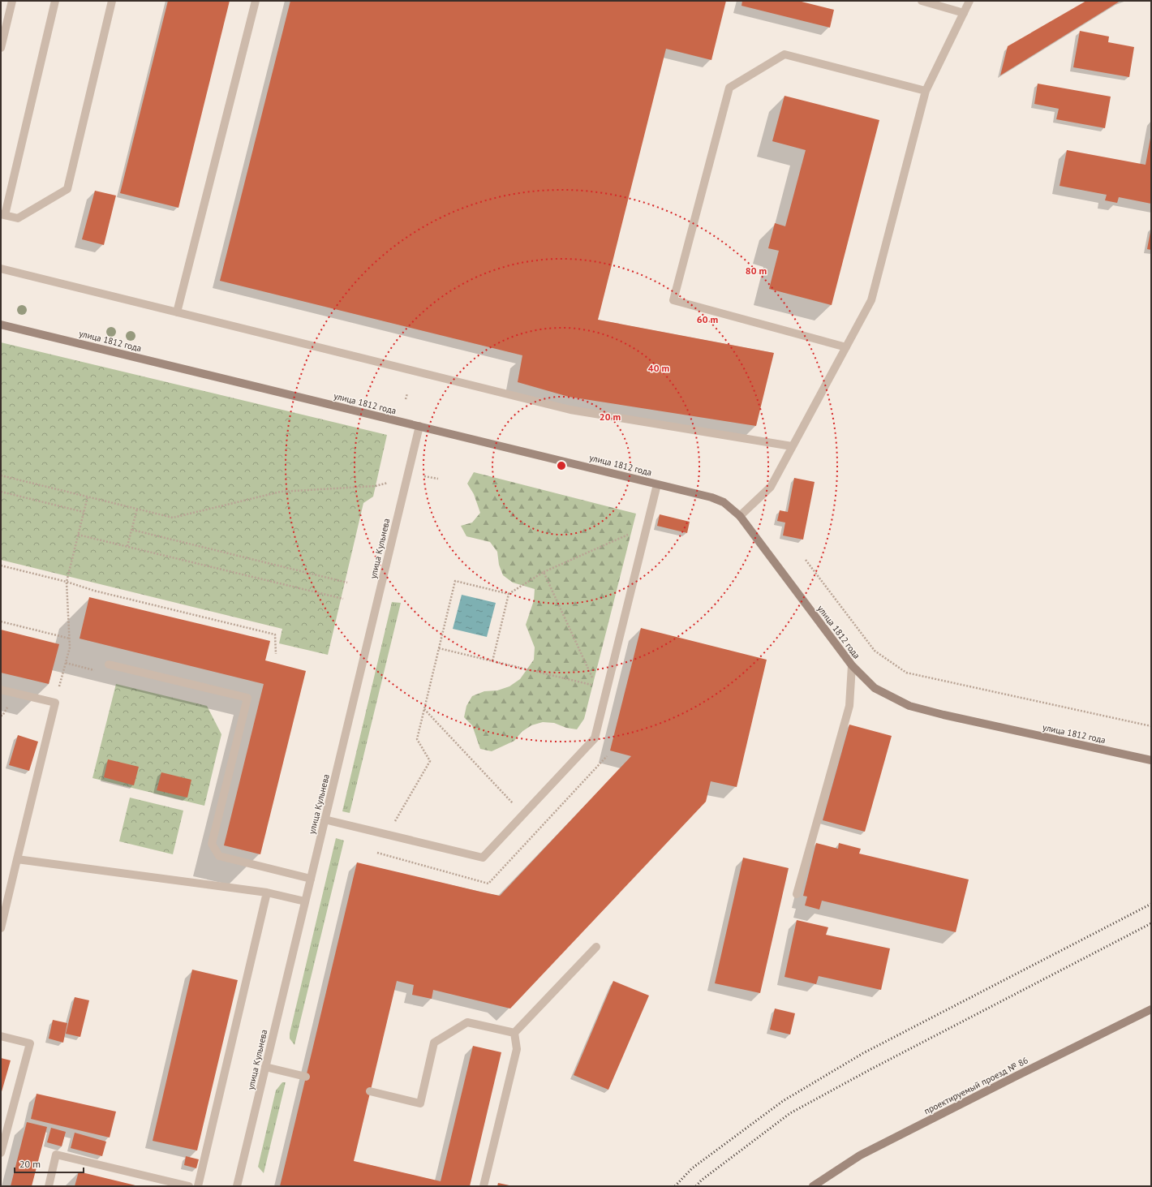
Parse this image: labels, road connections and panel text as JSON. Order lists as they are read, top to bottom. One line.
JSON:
{"streets":{"street":["улица 1812 года","улица Кульнева","проектируемый проезд № 86"]},"crossings":[["улица 1812 года","улица Кульнева"]],"scale_bar":"20 m","rings":["80 m","60 m","40 m","20 m"]}
